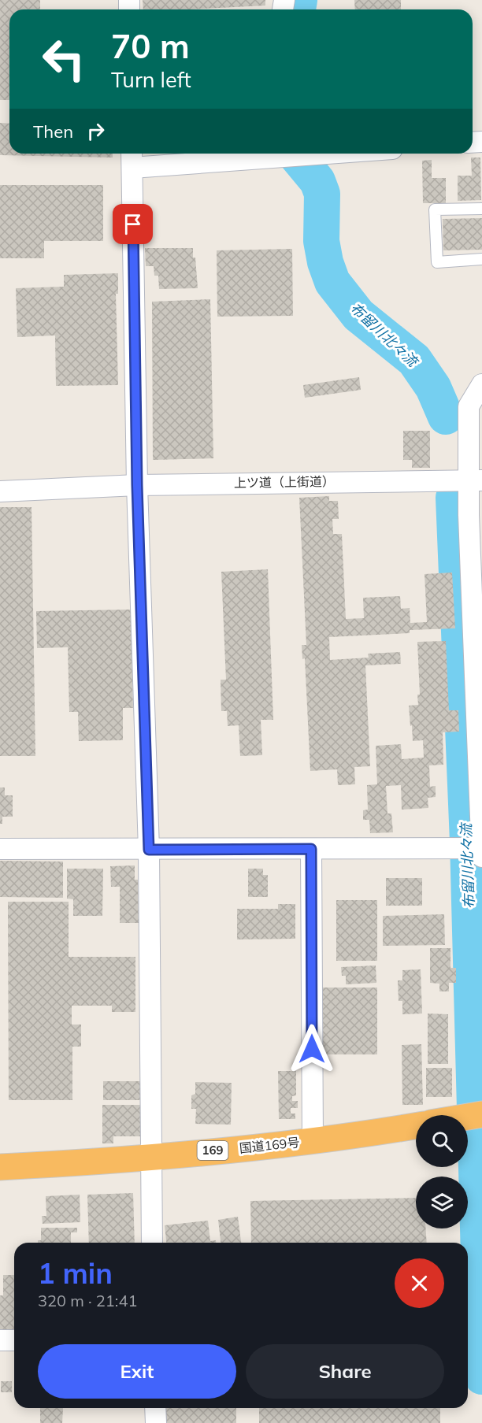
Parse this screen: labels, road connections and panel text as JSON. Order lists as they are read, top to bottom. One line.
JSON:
{"streets":{"highway":["国道169号","169"],"street":["上ツ道（上街道）"]},"water":["布留川北々流"],"page":{"turn":["70 m","Turn left"],"then":"Then","heading":["1 min","320 m · 21:41"],"buttons":["Exit","Share"]}}
